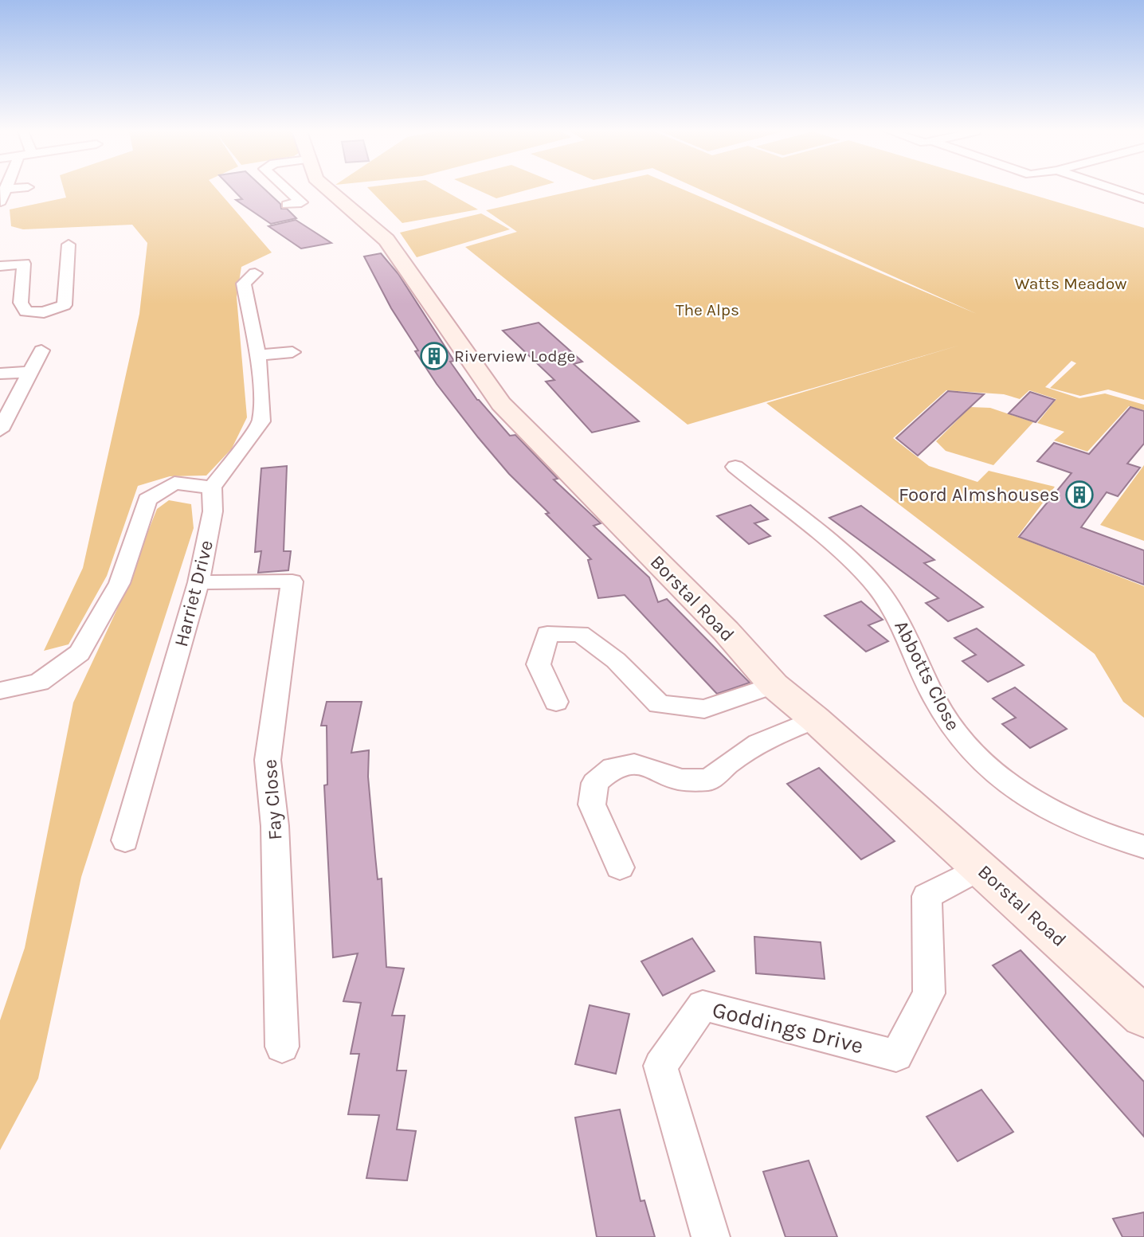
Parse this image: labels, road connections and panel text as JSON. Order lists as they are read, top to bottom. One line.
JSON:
{"streets":{"street":["Harriet Drive","Borstal Road","Abbotts Close","Fay Close","Goddings Drive"]},"crossings":[["Harriet Drive","Fay Close"],["Borstal Road","Goddings Drive"]],"parks":["Watts Meadow","The Alps"],"places":{"building":["Riverview Lodge","Foord Almshouses"]}}
